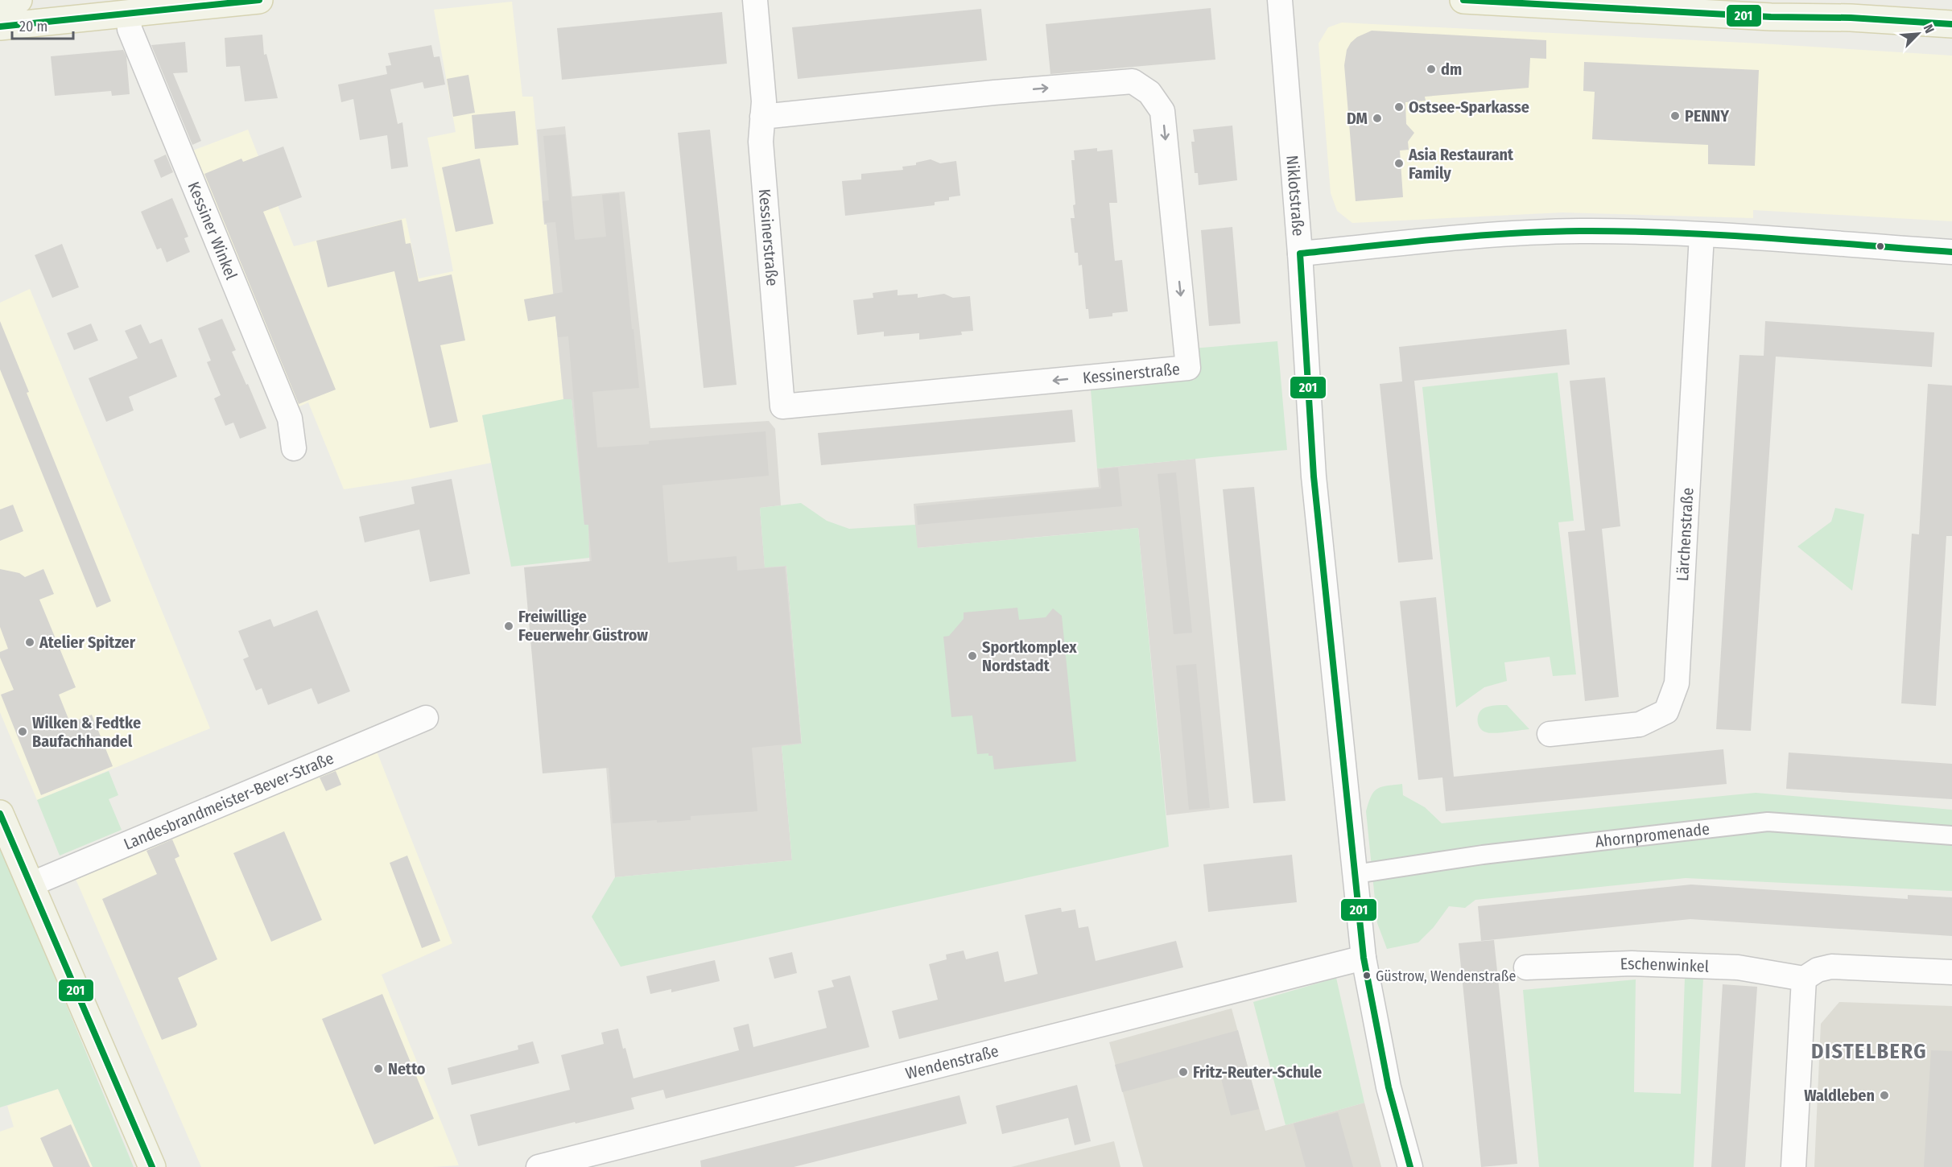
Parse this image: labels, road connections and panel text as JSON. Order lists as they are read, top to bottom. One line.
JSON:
{"streets":{"street":["Niklotstraße","Kessiner Winkel","Kessinerstraße","Lärchenstraße","Landesbrandmeister-Bever-Straße","Ahornpromenade","Eschenwinkel","Wendenstraße"]},"crossings":[["Niklotstraße","Ahornpromenade"],["Niklotstraße","Wendenstraße"]],"districts":["DISTELBERG"],"places":["dm","Ostsee-Sparkasse","PENNY","DM","Asia Restaurant Family","Freiwillige Feuerwehr Güstrow","Atelier Spitzer","Sportkomplex Nordstadt","Wilken & Fedtke Baufachhandel","Güstrow, Wendenstraße","Netto","Fritz-Reuter-Schule","Waldleben"],"lines":["transit line 201"],"scale_bar":"20 m","north":"top right"}
